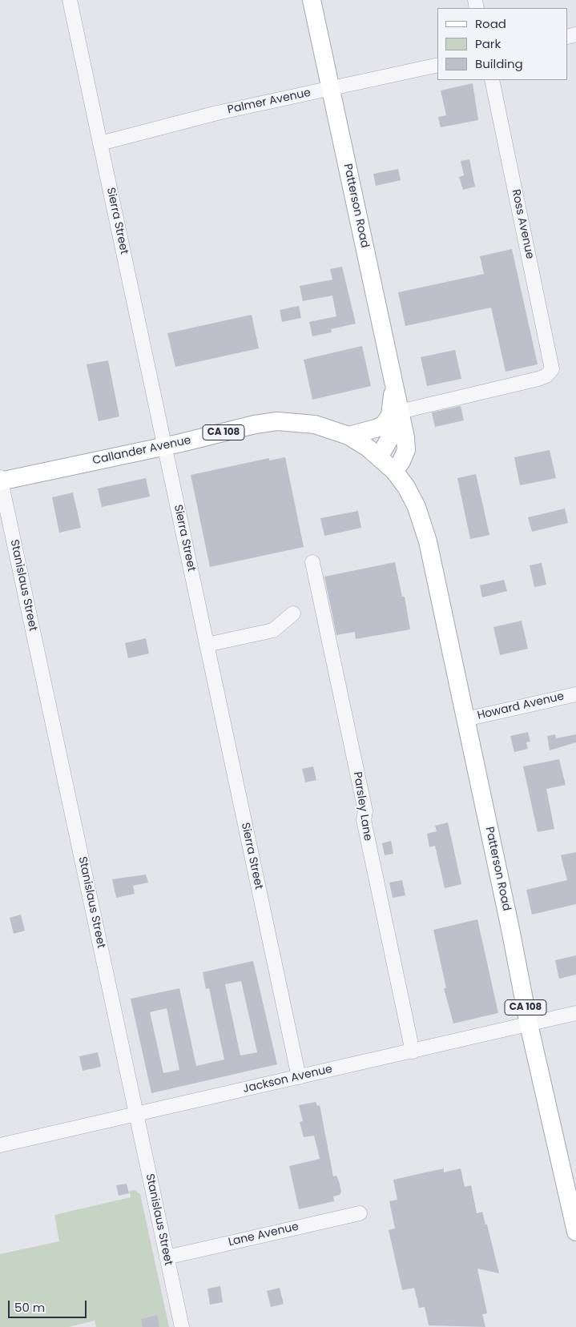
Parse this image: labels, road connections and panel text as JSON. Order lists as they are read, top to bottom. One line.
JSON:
{"streets":{"main road":["Patterson Road","CA 108","Callander Avenue"],"street":["Palmer Avenue","Sierra Street","Ross Avenue","Stanislaus Street","Howard Avenue","Parsley Lane","Jackson Avenue","Lane Avenue"]},"crossings":[["Palmer Avenue","Patterson Road"],["Palmer Avenue","Sierra Street"],["Patterson Road","Ross Avenue"],["Patterson Road","Callander Avenue"],["Patterson Road","Howard Avenue"],["Patterson Road","Jackson Avenue"],["Sierra Street","Callander Avenue"],["Sierra Street","Jackson Avenue"],["Callander Avenue","Stanislaus Street"],["Stanislaus Street","Jackson Avenue"],["Stanislaus Street","Lane Avenue"],["Parsley Lane","Jackson Avenue"]],"legend":["Road","Park","Building"],"scale_bar":"50 m"}
